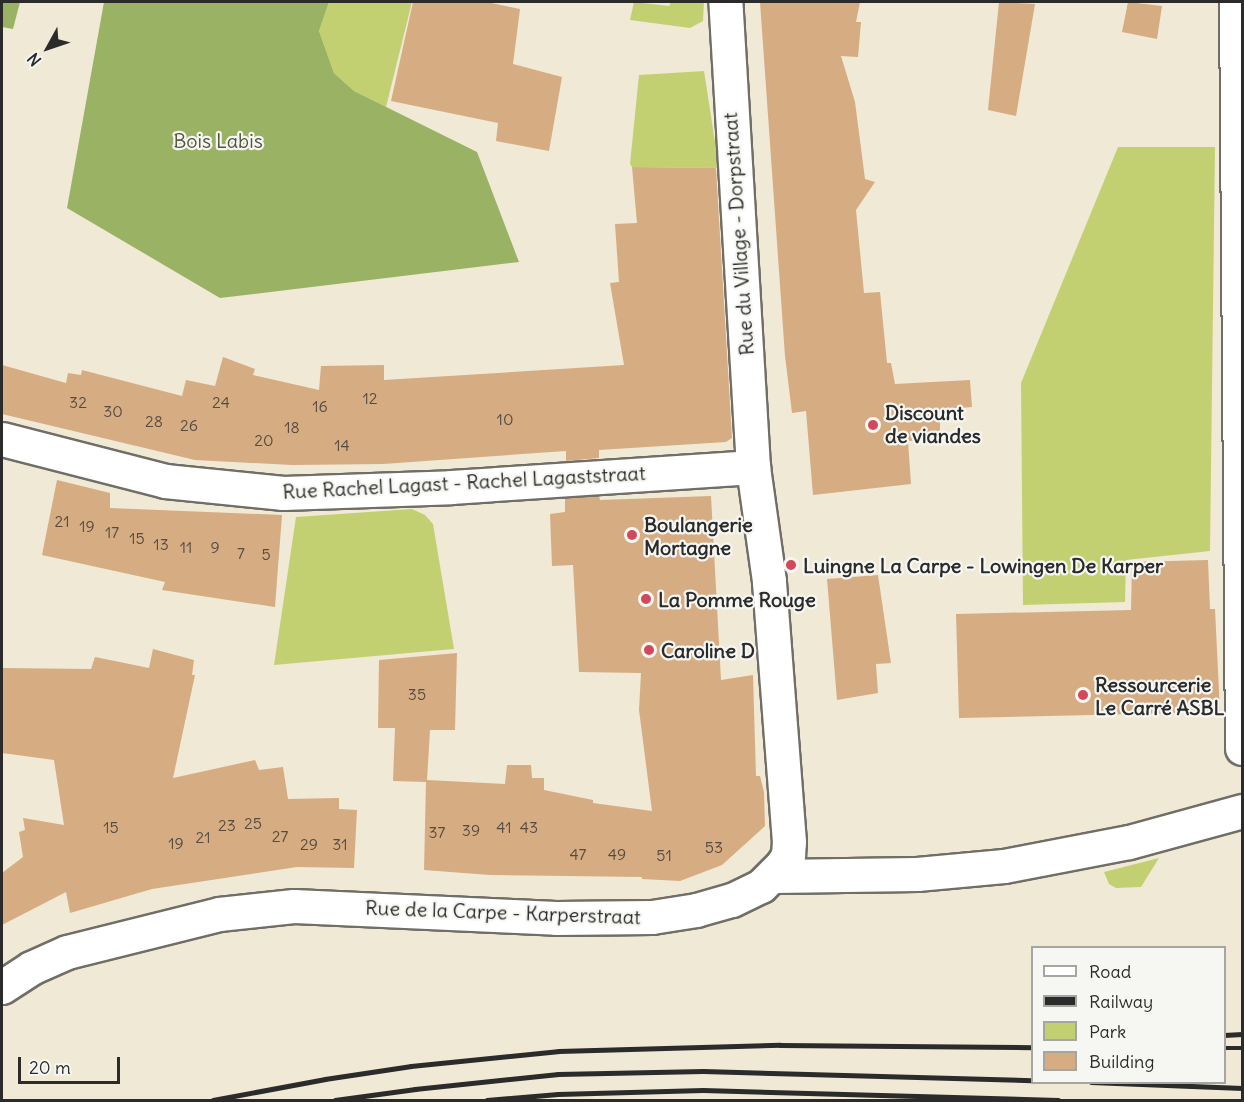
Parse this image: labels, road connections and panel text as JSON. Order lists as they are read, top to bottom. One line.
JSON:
{"streets":{"street":["Rue du Village - Dorpstraat","Rue Rachel Lagast - Rachel Lagaststraat","Rue de la Carpe - Karperstraat"]},"crossings":[["Rue du Village - Dorpstraat","Rue Rachel Lagast - Rachel Lagaststraat"],["Rue du Village - Dorpstraat","Rue de la Carpe - Karperstraat"],["Rue Rachel Lagast - Rachel Lagaststraat","Rue de la Carpe - Karperstraat"]],"parks":["Bois Labis"],"places":["Discount de viandes","Boulangerie Mortagne","Luingne La Carpe - Lowingen De Karper","La Pomme Rouge","Caroline D","Ressourcerie Le Carré ASBL"],"house_numbers":["12","32","24","16","30","10","28","26","18","20","14","21","19","17","15","13","11","9","7","5","35","25","23","15","41","43","39","37","27","21","19","29","31","53","47","49","51"],"legend":["Road","Railway","Park","Building"],"scale_bar":"20 m","north":"bottom left"}
